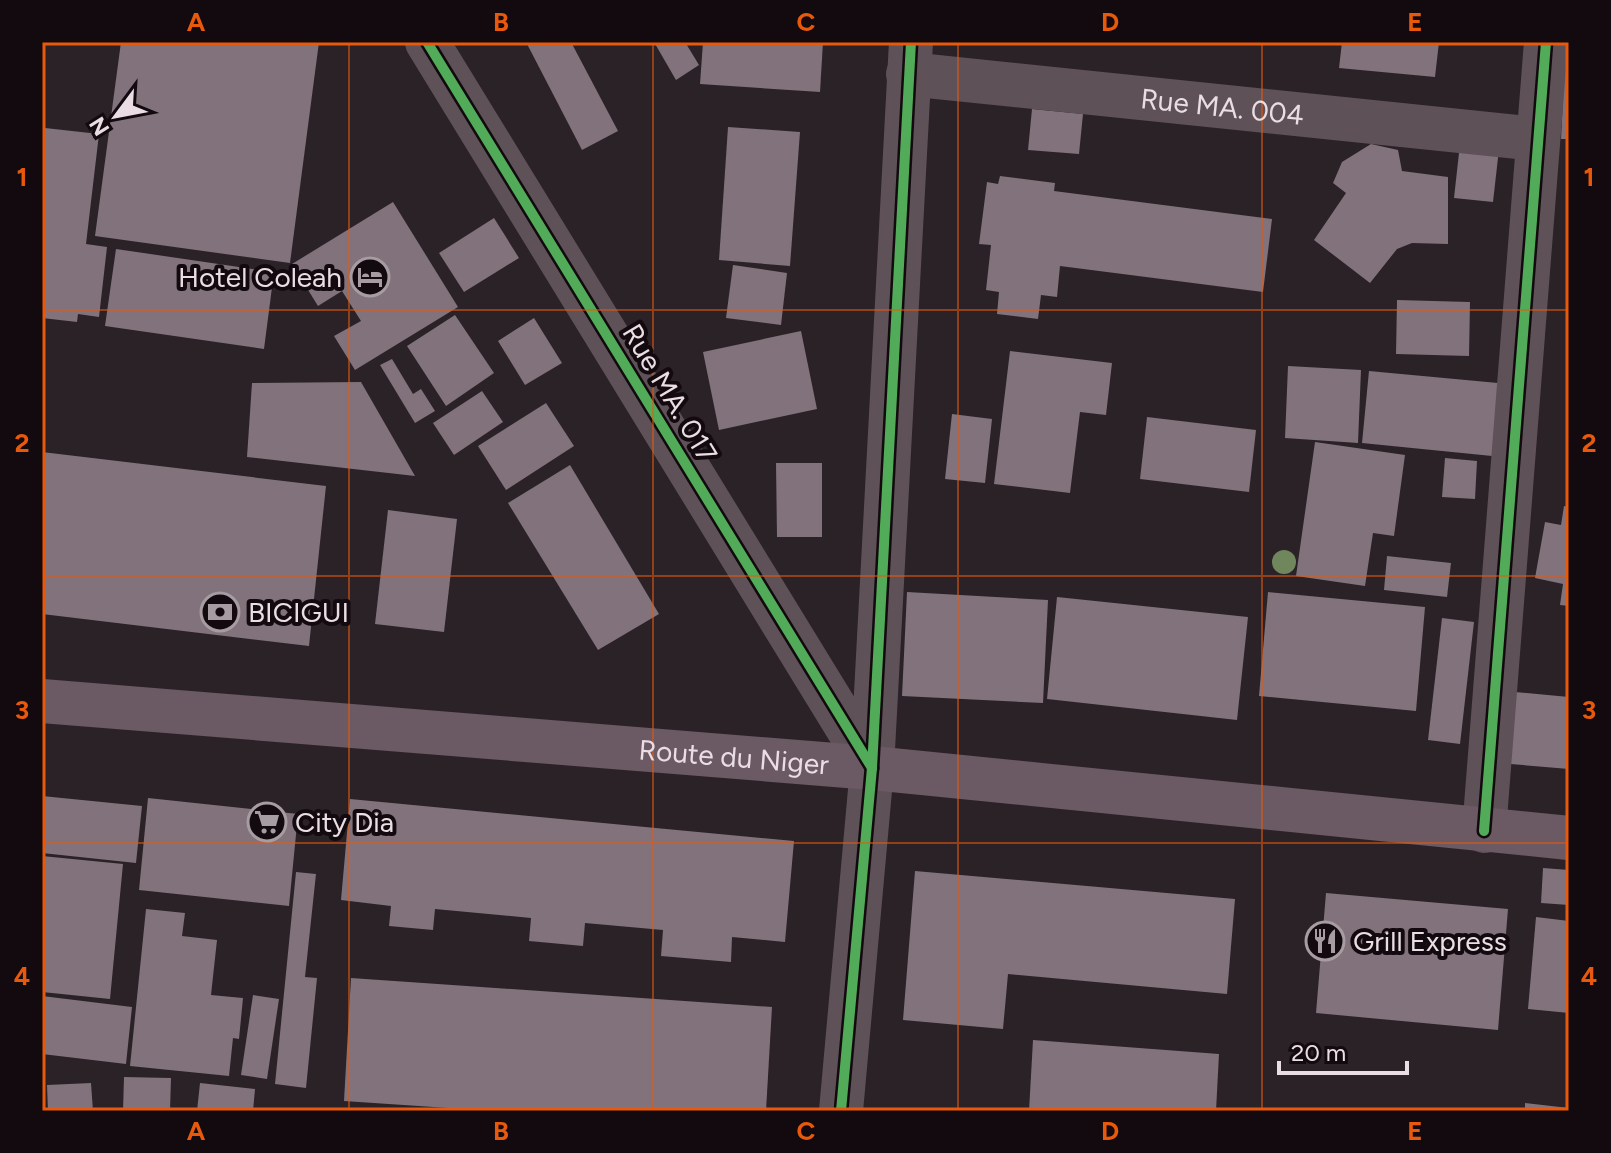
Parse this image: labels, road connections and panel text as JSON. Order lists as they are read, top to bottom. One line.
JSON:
{"streets":{"main road":["Route du Niger"],"street":["Rue MA. 004","Rue MA. 017"]},"crossings":[["Rue MA. 017","Route du Niger"]],"places":{"hotel":["Hotel Coleah"],"bank":["BICIGUI"],"supermarket":["City Dia"],"restaurant":["Grill Express"]},"scale_bar":"20 m","north":"bottom left","grid":{"columns":["A","B","C","D","E"],"rows":["1","2","3","4"]}}
